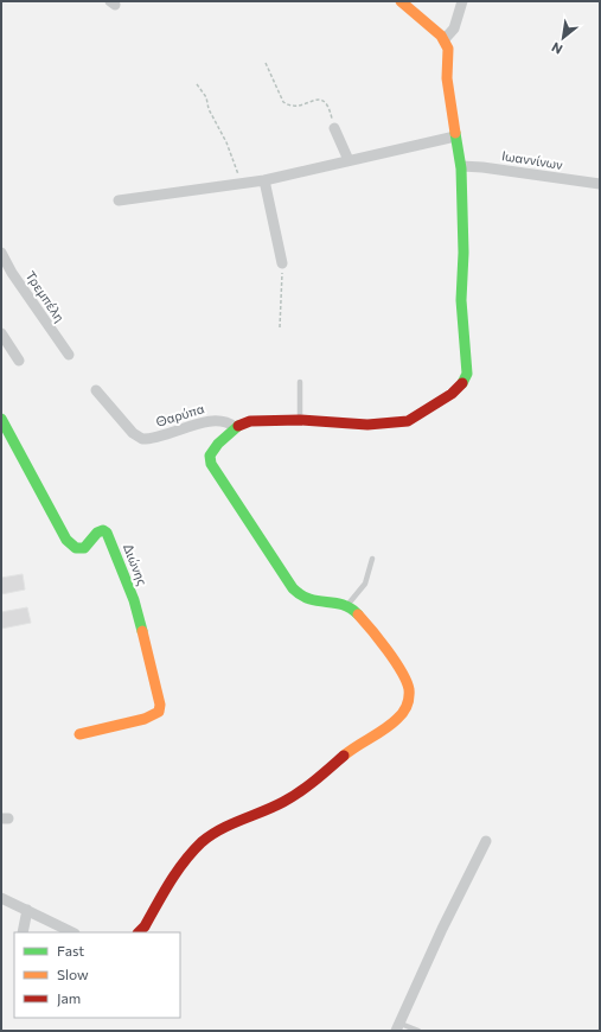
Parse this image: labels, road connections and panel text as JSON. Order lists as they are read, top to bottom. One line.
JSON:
{"streets":{"street":["Ιωαννίνων","Τρεμπέλη","Θαρύπα","Διώνης"]},"legend":["Fast","Slow","Jam"],"north":"bottom left"}
